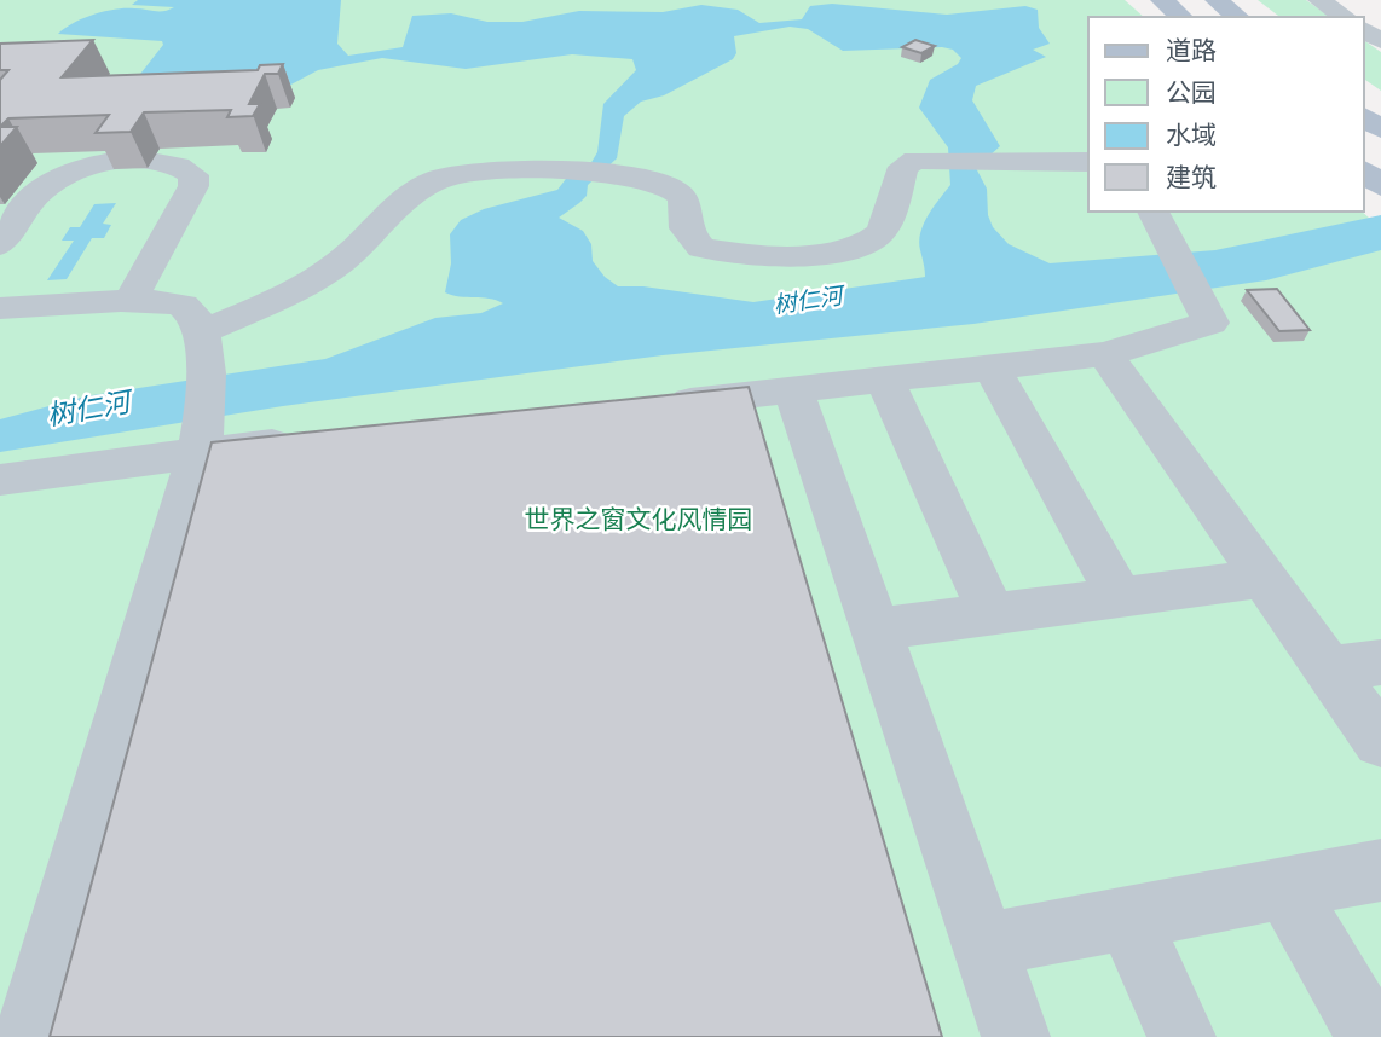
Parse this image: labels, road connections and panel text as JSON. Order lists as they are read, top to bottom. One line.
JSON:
{"water":["树仁河"],"parks":["世界之窗文化风情园"],"legend":["道路","公园","水域","建筑"]}
